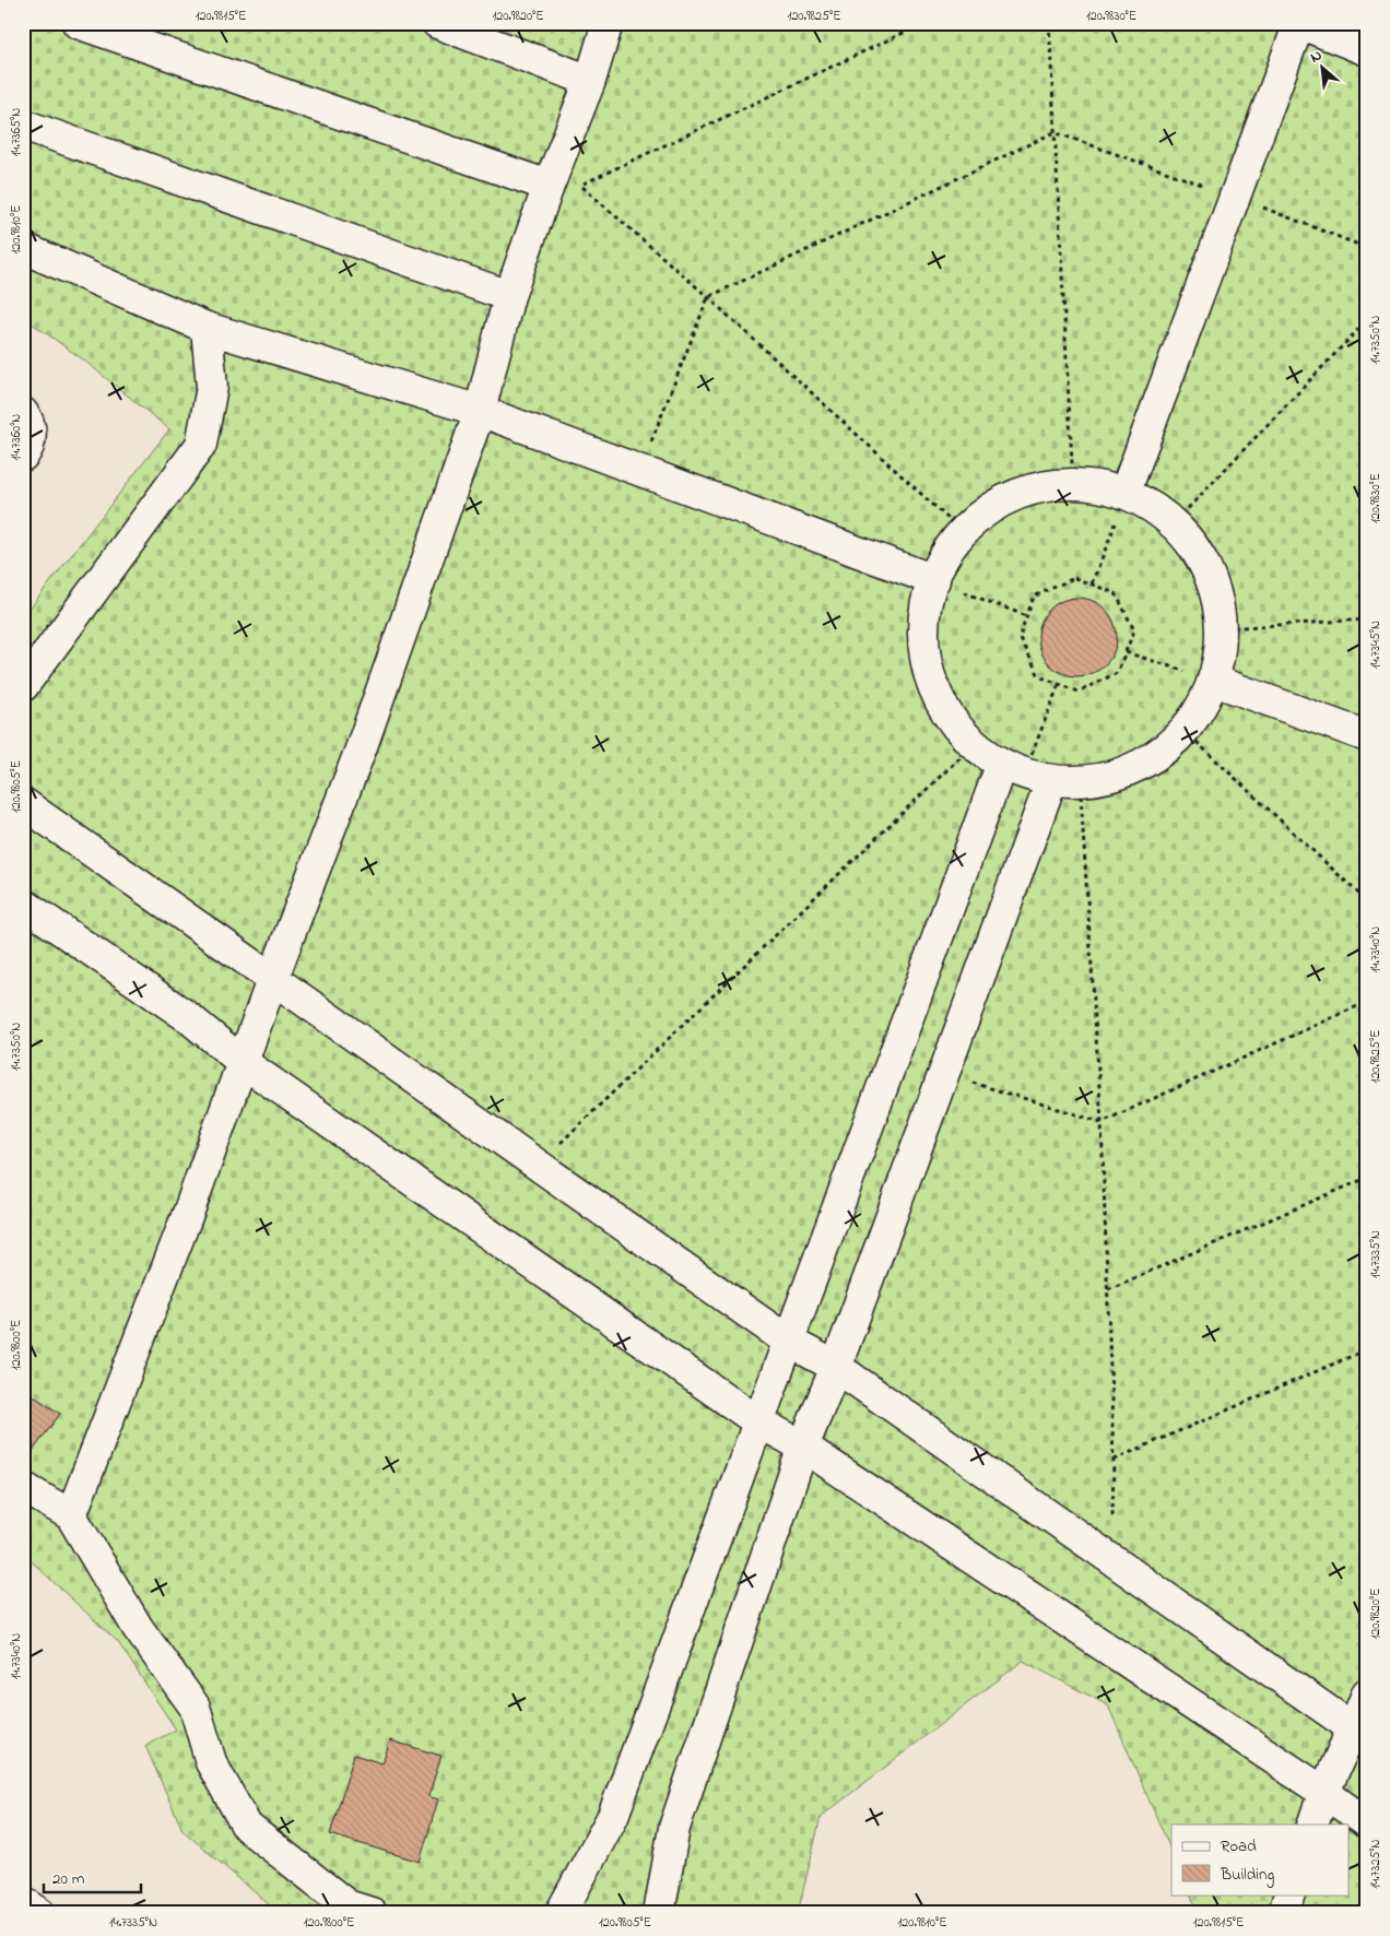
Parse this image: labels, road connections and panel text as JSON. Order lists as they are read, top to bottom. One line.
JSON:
{"legend":["Road","Building"],"scale_bar":"20 m","north":"top left","coordinates":["120.9815°E","120.9820°E","120.9825°E","120.9830°E","14.7365°N","120.9810°E","14.7350°N","14.7360°N","14.7345°N","120.9805°E","14.7340°N","14.7335°N","120.9800°E","14.7325°N"]}
